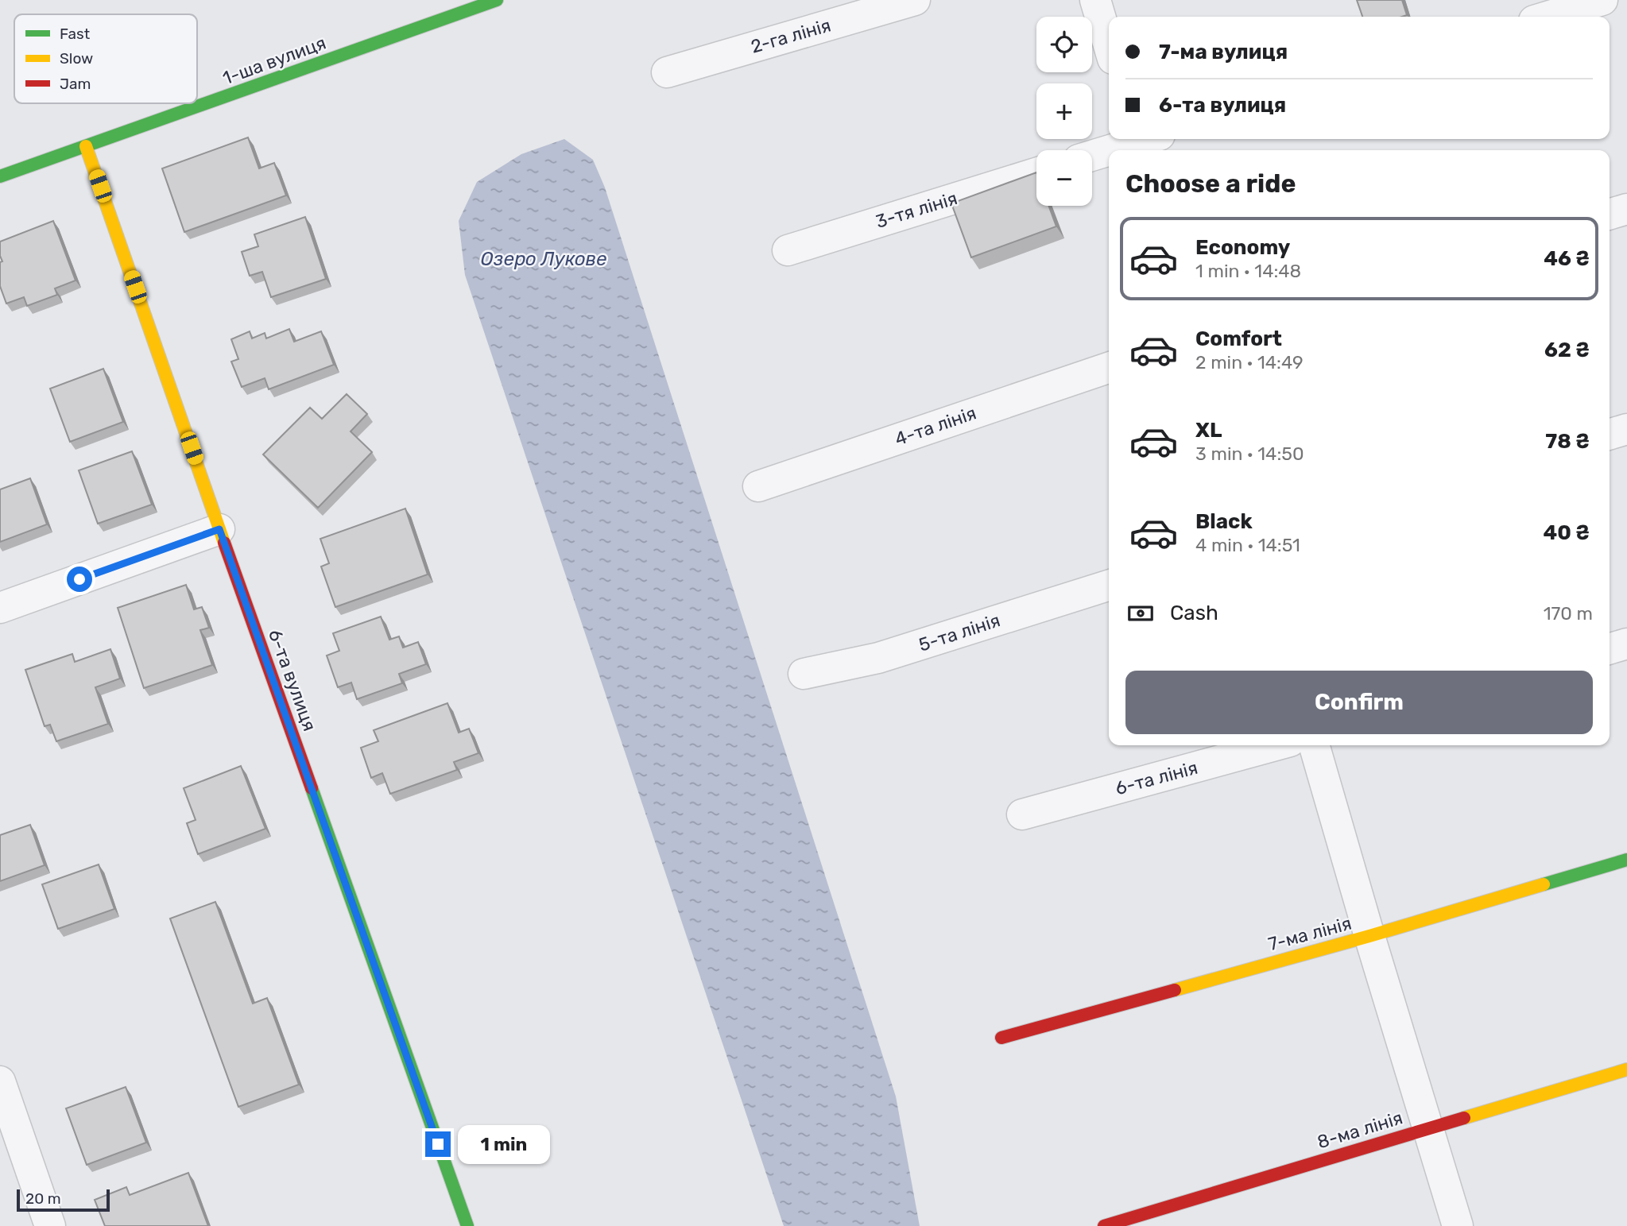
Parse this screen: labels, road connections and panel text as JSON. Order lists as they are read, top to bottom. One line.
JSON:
{"streets":{"street":["2-га лінія","1-ша вулиця","3-тя лінія","4-та лінія","5-та лінія","6-та вулиця","6-та лінія","7-ма лінія","8-ма лінія"]},"crossings":[["1-ша вулиця","6-та вулиця"]],"water":["Озеро Лукове"],"legend":["Fast","Slow","Jam"],"scale_bar":"20 m","page":{"map_buttons":["+","−"],"banner":["7-ма вулиця","6-та вулиця"],"heading":"Choose a ride","list":[{"name":"Economy","note":"1 min · 14:48","value":"46 ₴"},{"name":"Comfort","note":"2 min · 14:49","value":"62 ₴"},{"name":"XL","note":"3 min · 14:50","value":"78 ₴"},{"name":"Black","note":"4 min · 14:51","value":"40 ₴"}],"pay":["Cash","170 m"],"buttons":"Confirm","bubble":"1 min","scale":"20 m"}}
